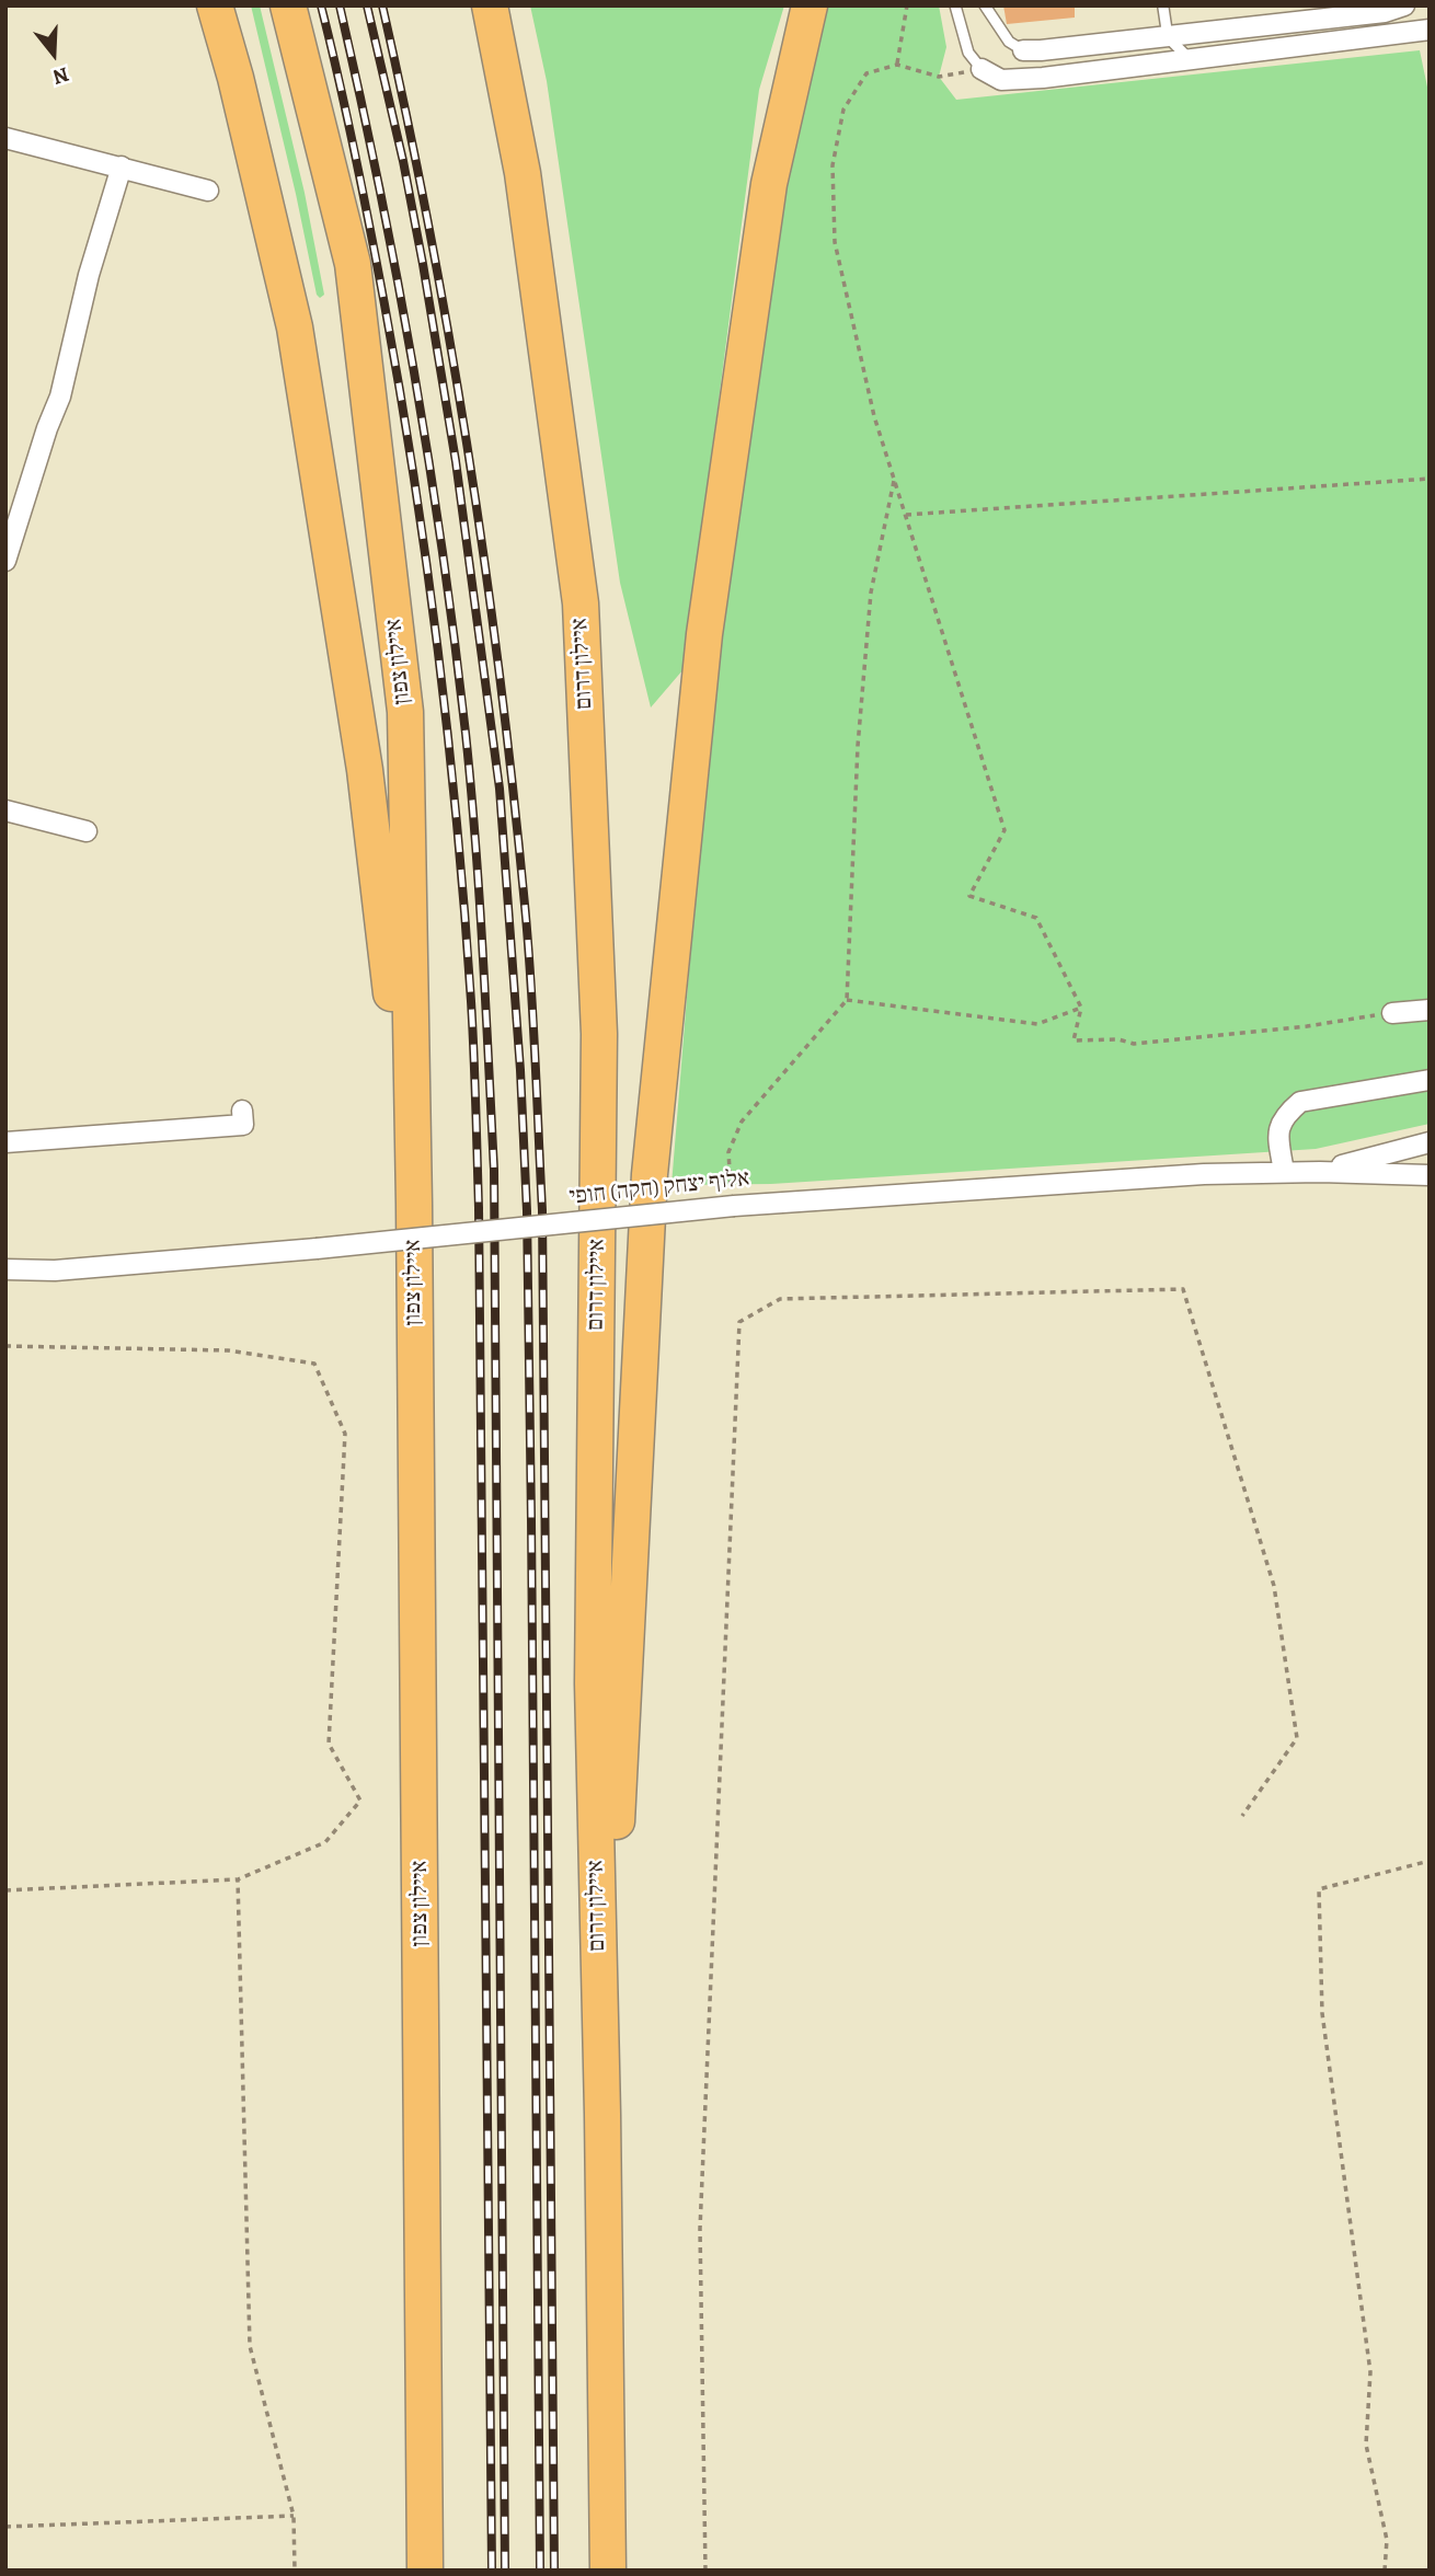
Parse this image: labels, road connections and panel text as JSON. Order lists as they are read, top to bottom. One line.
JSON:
{"streets":{"highway":["איילון צפון","איילון דרום"],"street":["אלוף יצחק (חקה) חופי"]},"north":"bottom"}
